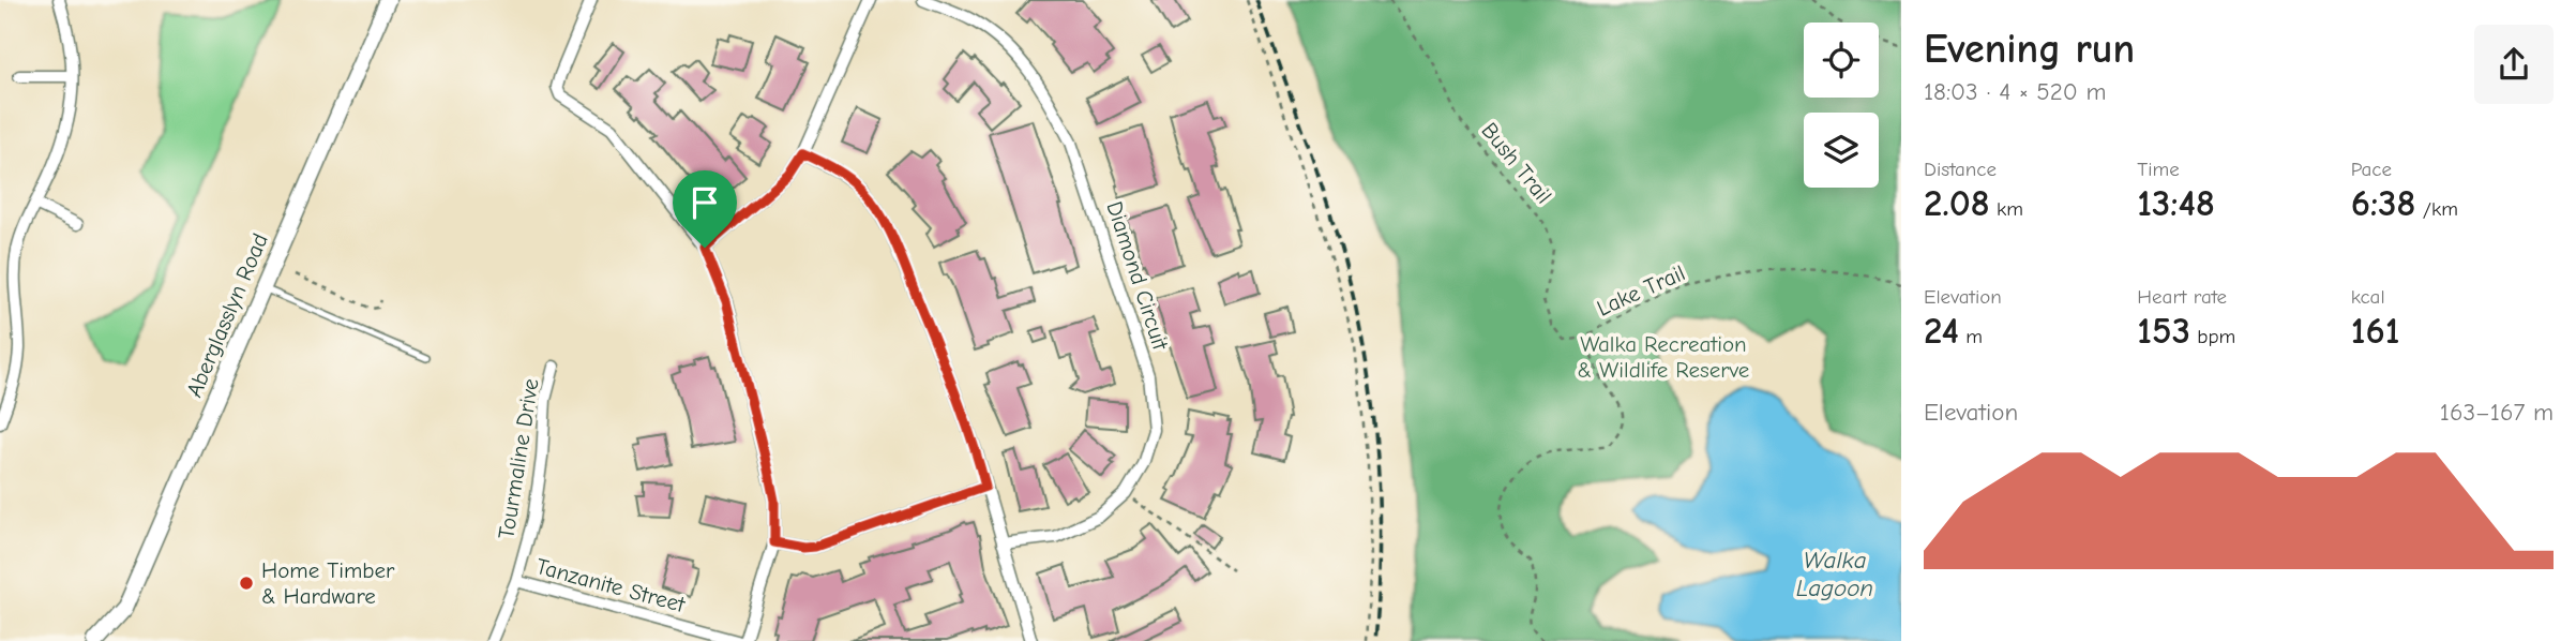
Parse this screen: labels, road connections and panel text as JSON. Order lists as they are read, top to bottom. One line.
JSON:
{"streets":{"main road":["Aberglasslyn Road"],"street":["Diamond Circuit","Tourmaline Drive","Tanzanite Street"],"path":["Bush Trail","Lake Trail"]},"crossings":[["Bush Trail","Lake Trail"],["Tourmaline Drive","Tanzanite Street"]],"water":["Walka Lagoon"],"parks":["Walka Recreation & Wildlife Reserve"],"places":["Home Timber & Hardware"],"page":{"heading":["Evening run","18:03 · 4 × 520 m"],"stats":[["Distance","2.08 km"],["Time","13:48"],["Pace","6:38 /km"],["Elevation","24 m"],["Heart rate","153 bpm"],["kcal","161"]],"chart":["Elevation","163–167 m"]}}
